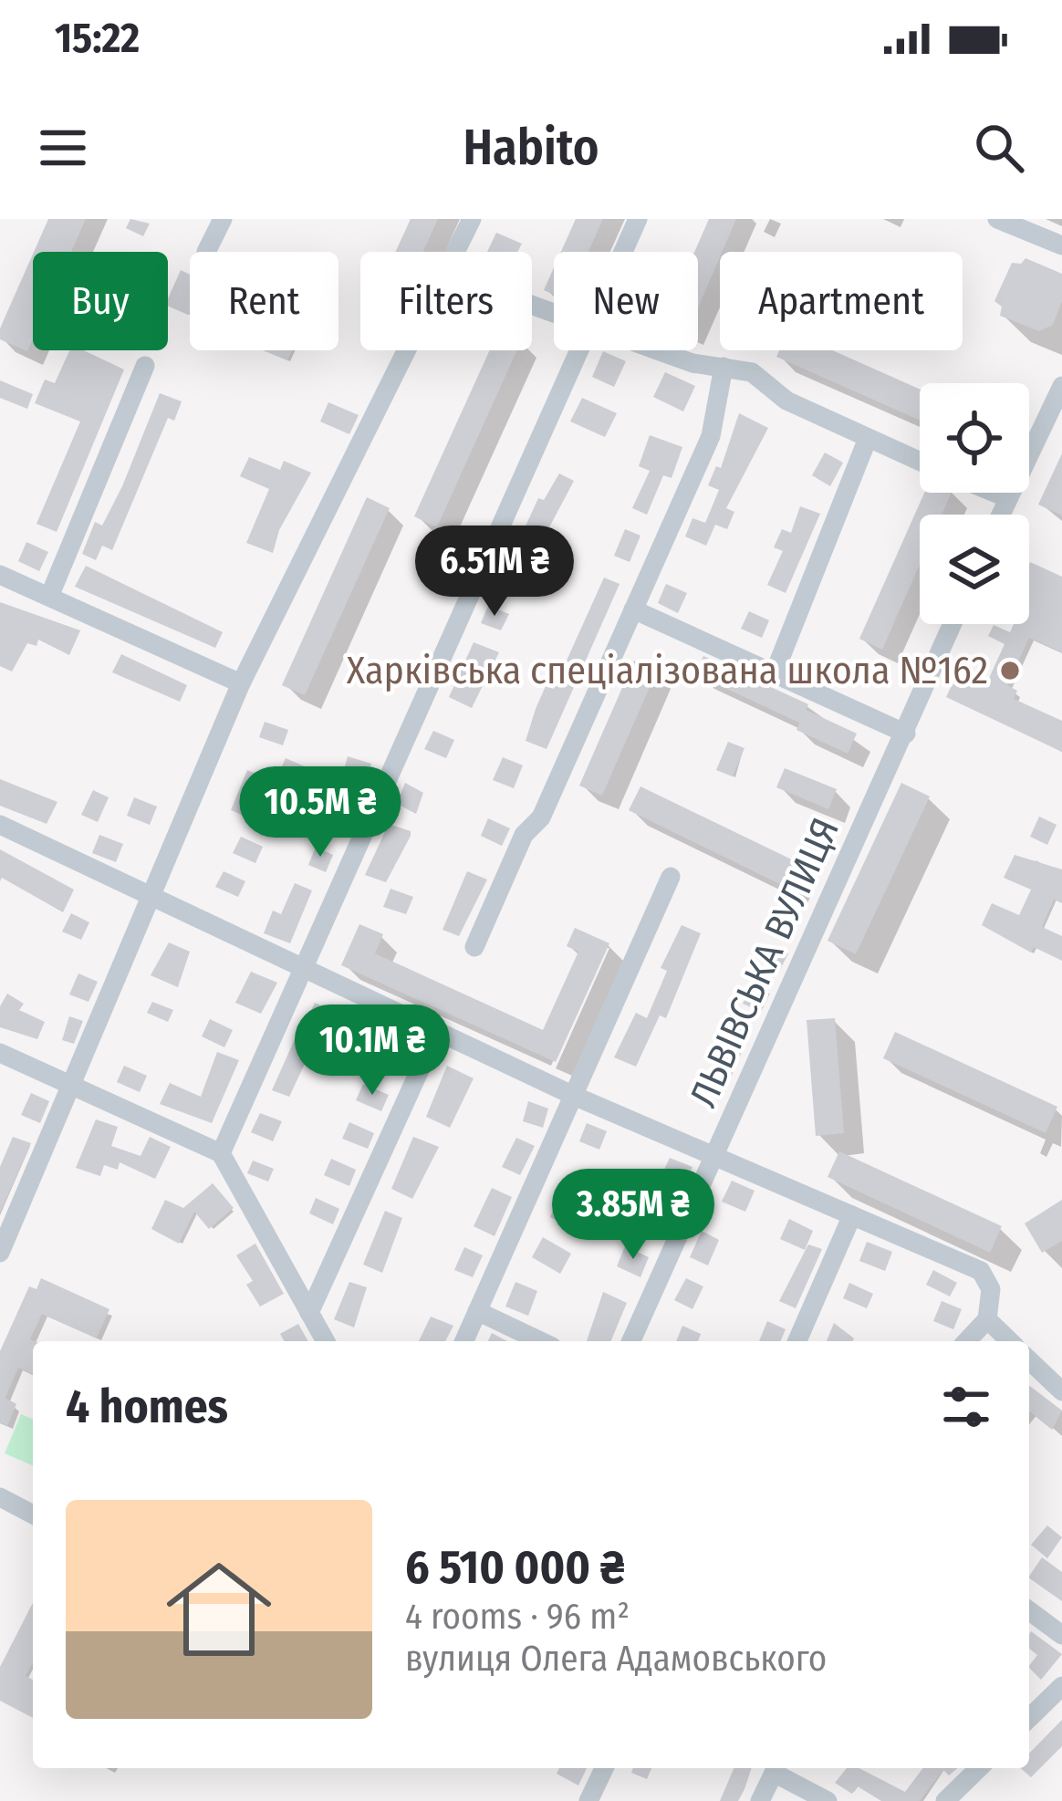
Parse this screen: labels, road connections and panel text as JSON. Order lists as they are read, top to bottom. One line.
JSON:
{"streets":{"street":["ЛЬВІВСЬКА ВУЛИЦЯ"]},"places":["Харківська спеціалізована школа №162"],"page":{"status":"15:22","header":"Habito","chip":["Buy","Rent","Filters","New","Apartment"],"price":["6.51M ₴","10.5M ₴","10.1M ₴","3.85M ₴"],"heading":"4 homes","list":[{"name":"6 510 000 ₴","note":"4 rooms · 96 m² · вулиця Олега Адамовського"}]}}
